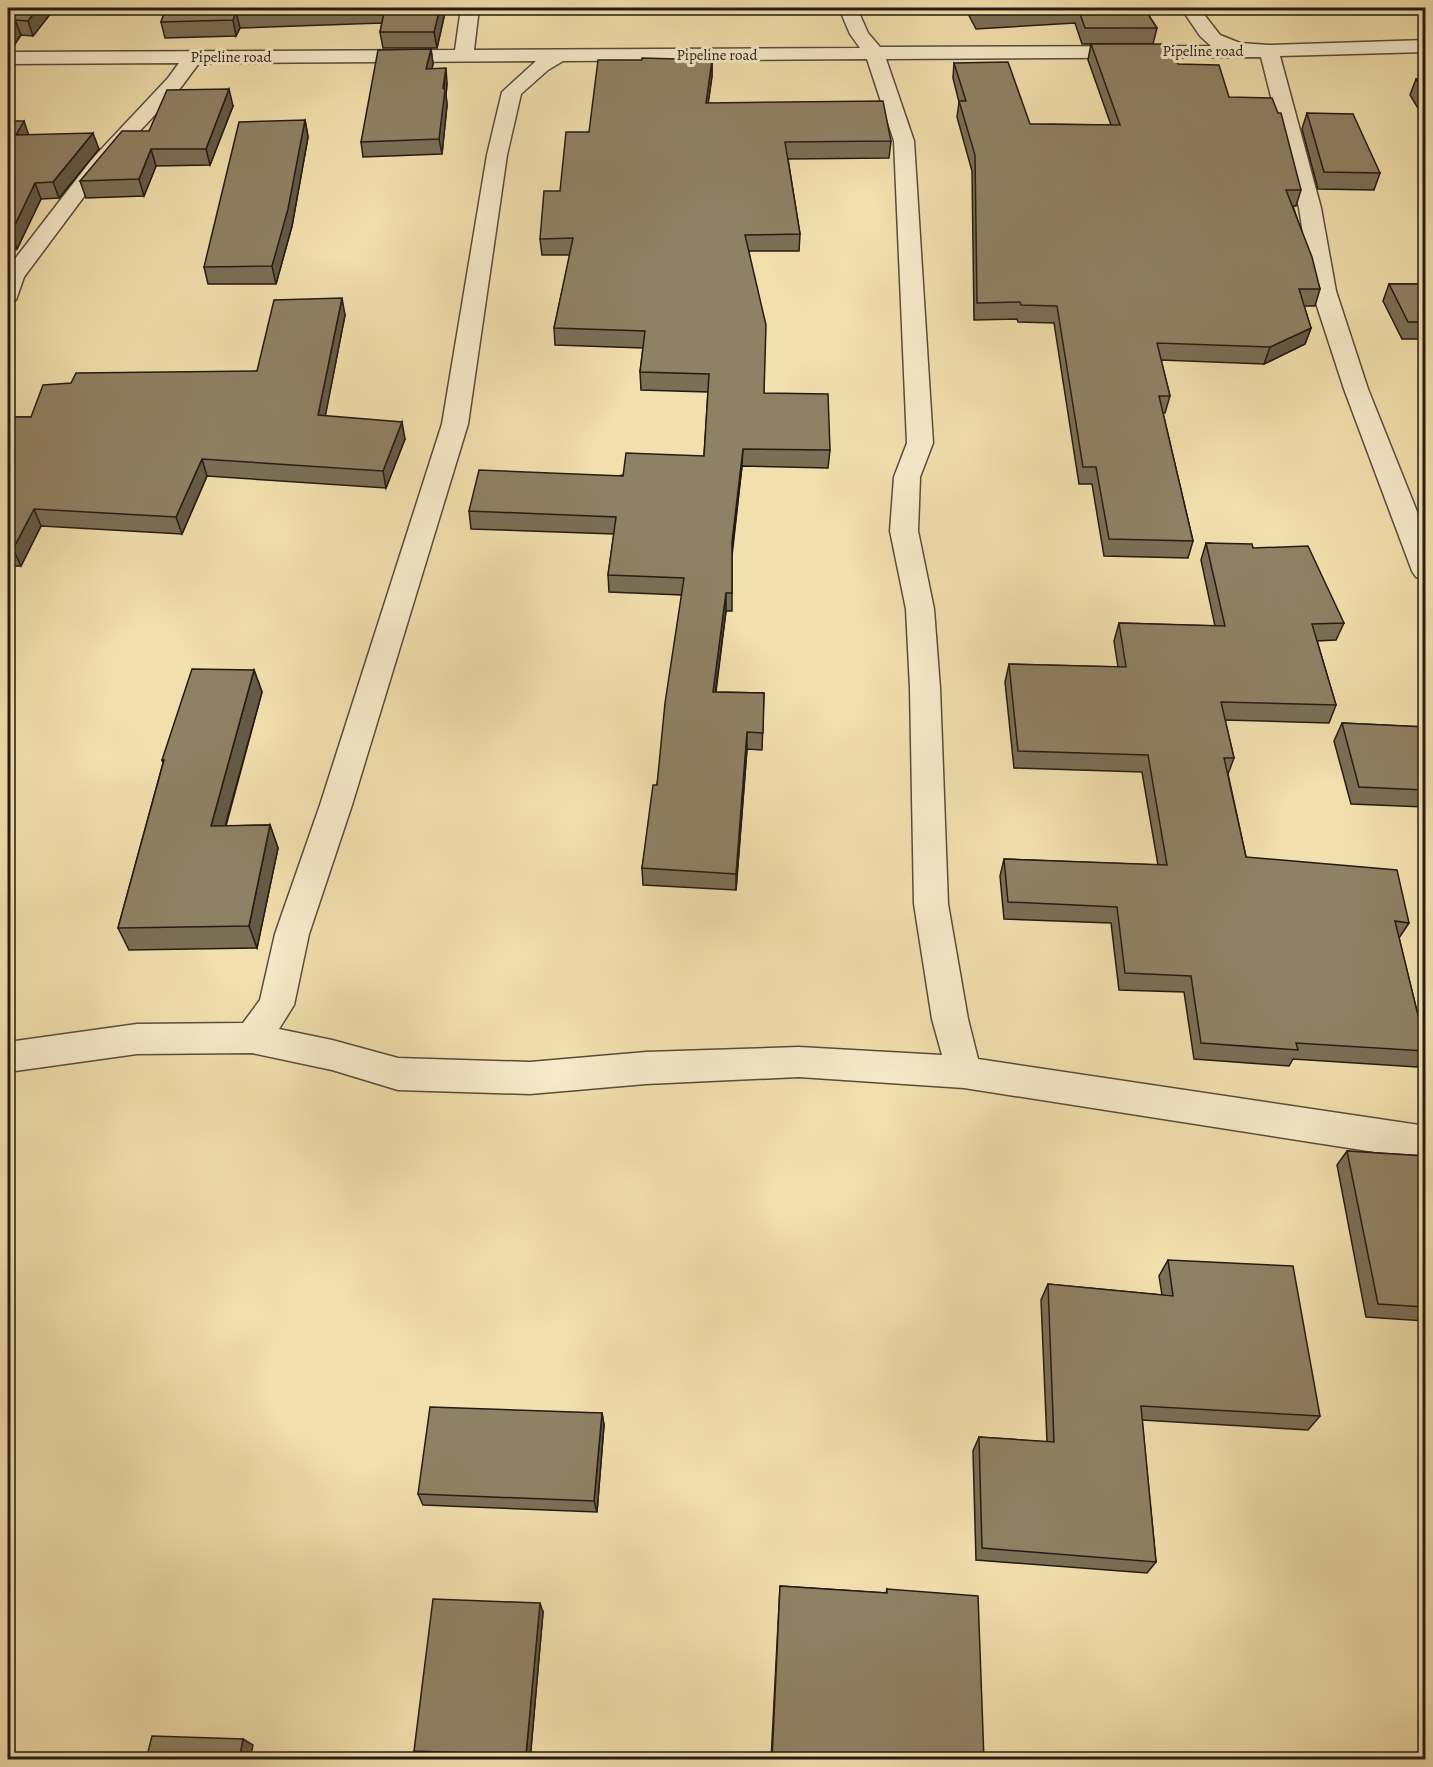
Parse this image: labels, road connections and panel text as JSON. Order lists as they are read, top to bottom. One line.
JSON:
{"streets":{"street":["Pipeline road"]}}
